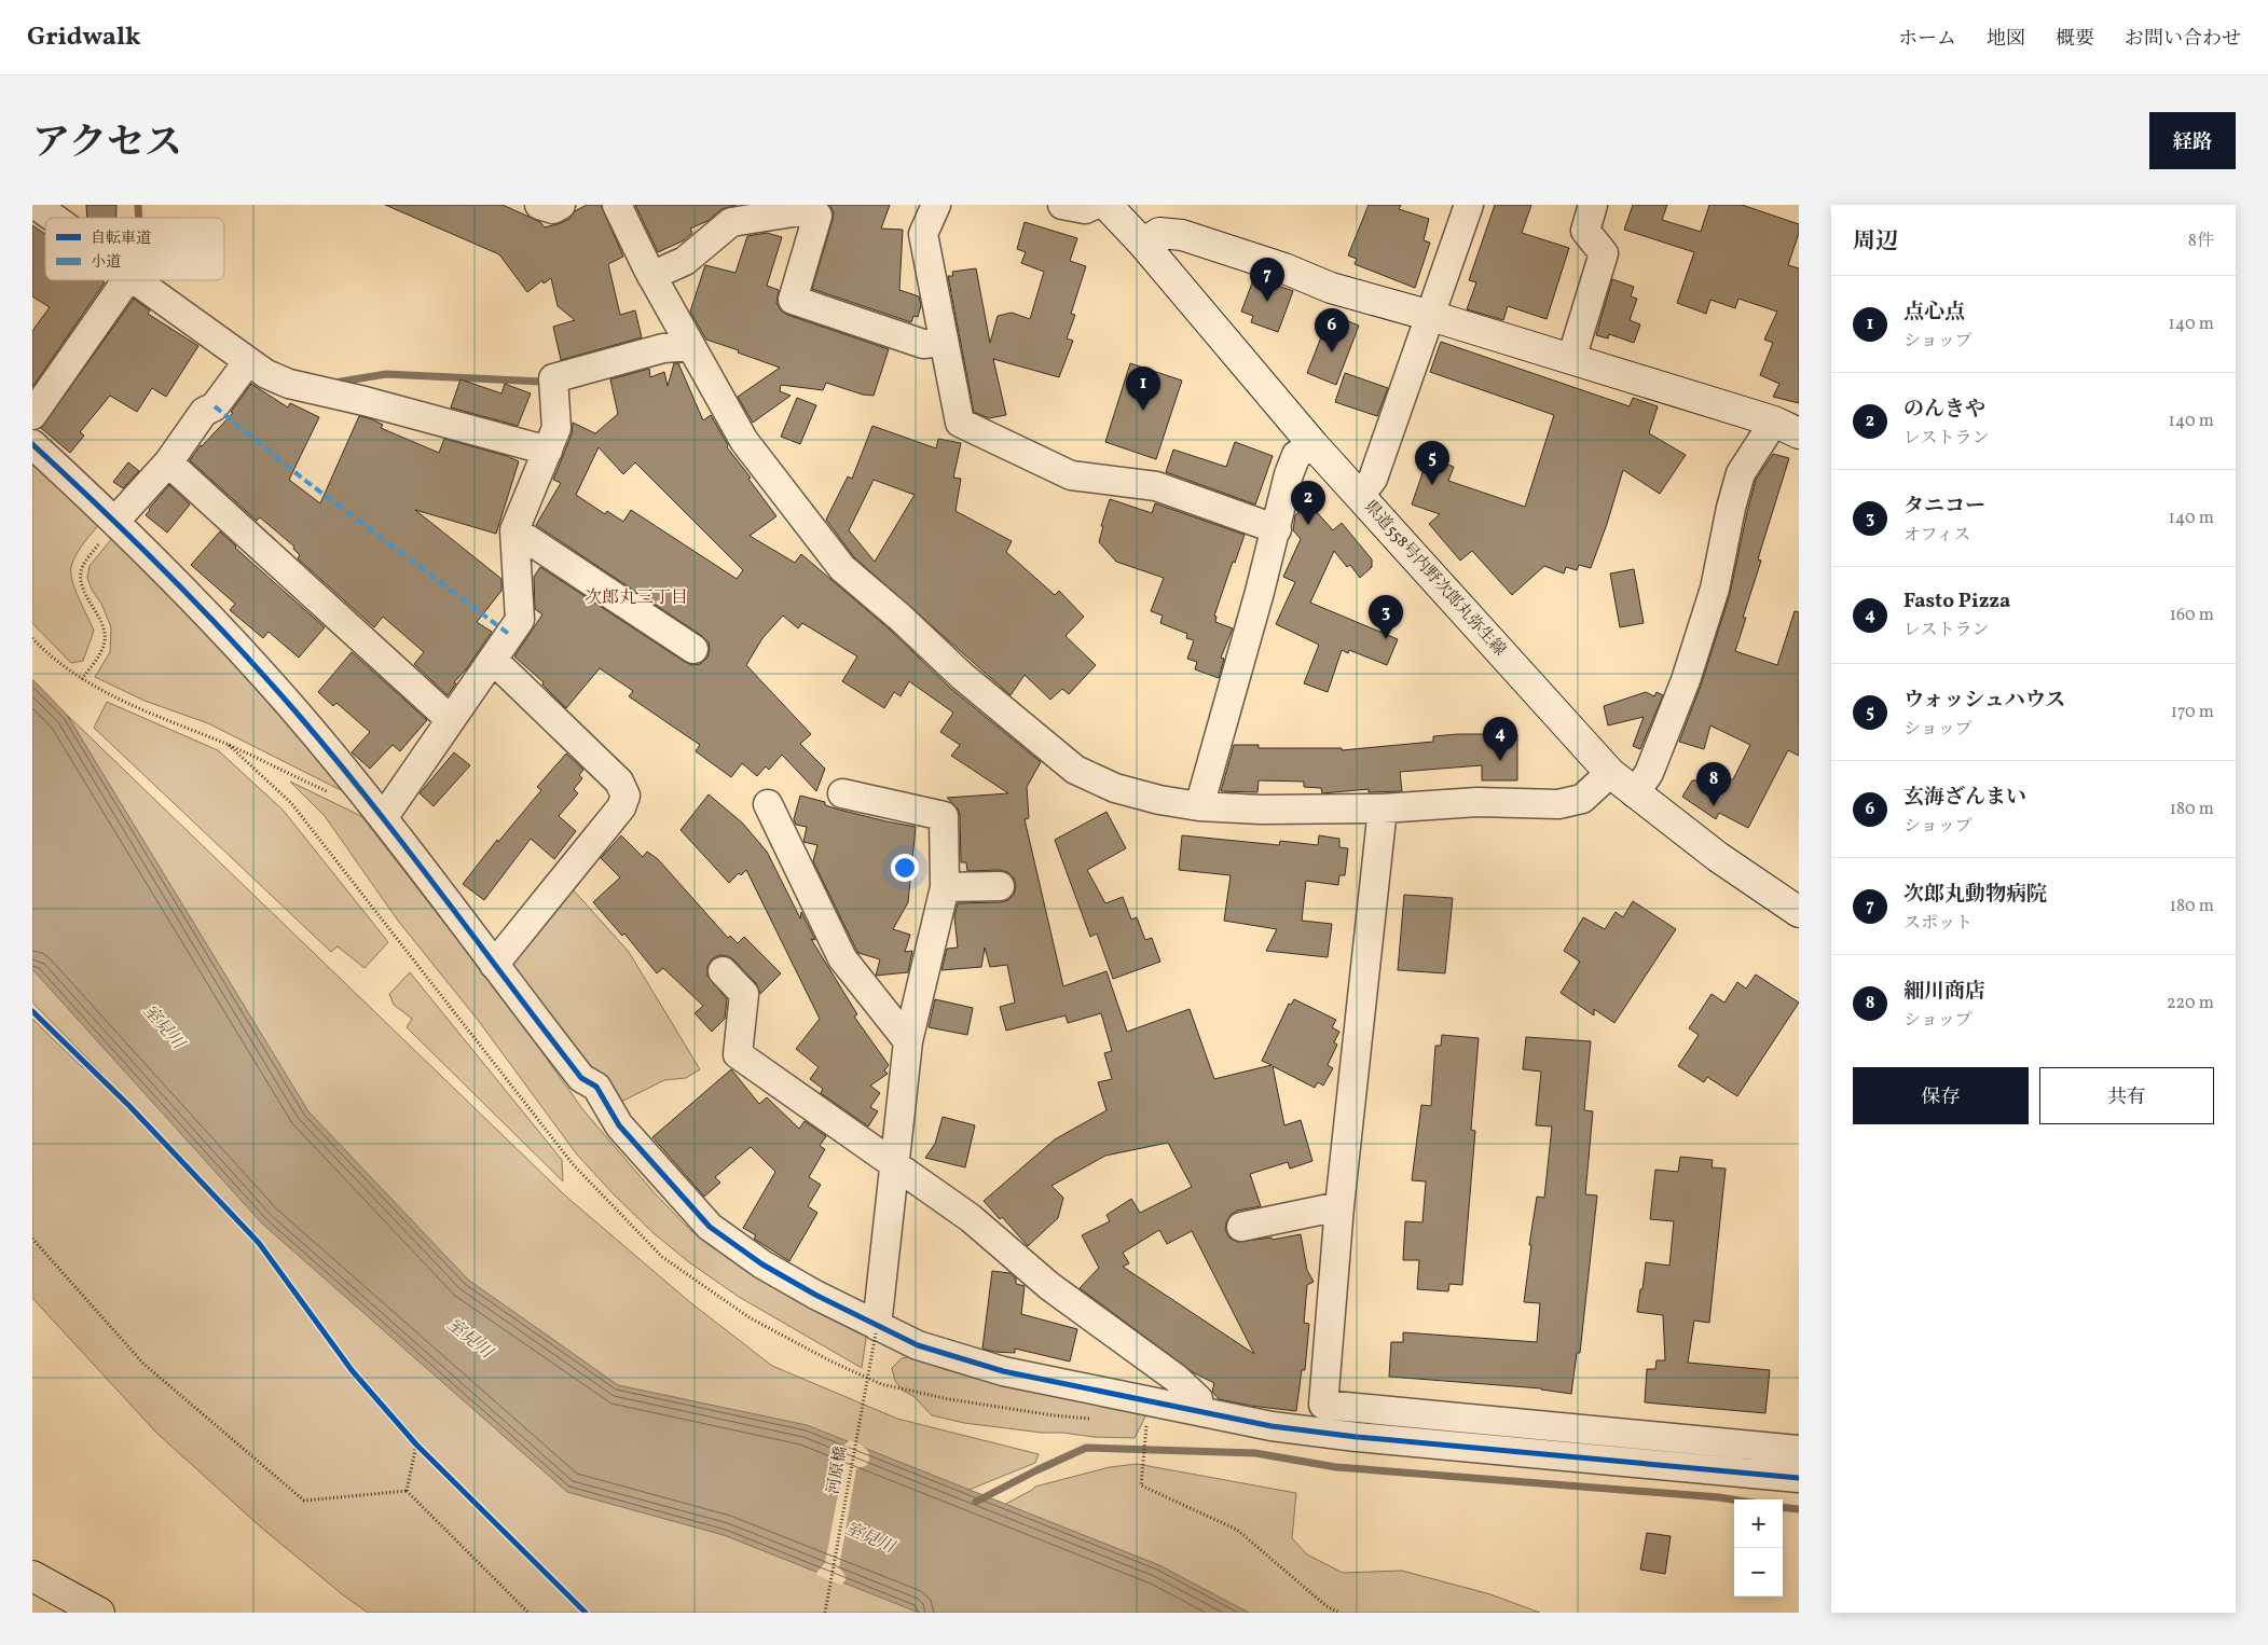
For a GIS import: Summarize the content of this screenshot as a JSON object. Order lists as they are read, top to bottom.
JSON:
{
  "streets": {
    "main road": ["県道558号内野次郎丸弥生線"],
    "path": ["河原橋"]
  },
  "districts": ["次郎丸三丁目"],
  "water": ["室見川"],
  "legend": ["自転車道", "小道"],
  "page": {
    "header": "Gridwalk",
    "nav": [
      "ホーム",
      "地図",
      "概要",
      "お問い合わせ"
    ],
    "title": "アクセス",
    "buttons": [
      "経路",
      ["保存", "共有"]
    ],
    "heading": ["周辺", "8件"],
    "pins": [
      "7",
      "6",
      "1",
      "5",
      "2",
      "3",
      "4",
      "8"
    ],
    "list": [
      {
        "mark": "1",
        "name": "点心点",
        "note": "ショップ",
        "value": "140 m"
      },
      {
        "mark": "2",
        "name": "のんきや",
        "note": "レストラン",
        "value": "140 m"
      },
      {
        "mark": "3",
        "name": "タニコー",
        "note": "オフィス",
        "value": "140 m"
      },
      {
        "mark": "4",
        "name": "Fasto Pizza",
        "note": "レストラン",
        "value": "160 m"
      },
      {
        "mark": "5",
        "name": "ウォッシュハウス",
        "note": "ショップ",
        "value": "170 m"
      },
      {
        "mark": "6",
        "name": "玄海ざんまい",
        "note": "ショップ",
        "value": "180 m"
      },
      {
        "mark": "7",
        "name": "次郎丸動物病院",
        "note": "スポット",
        "value": "180 m"
      },
      {
        "mark": "8",
        "name": "細川商店",
        "note": "ショップ",
        "value": "220 m"
      }
    ],
    "map_buttons": ["+", "−"]
  }
}
